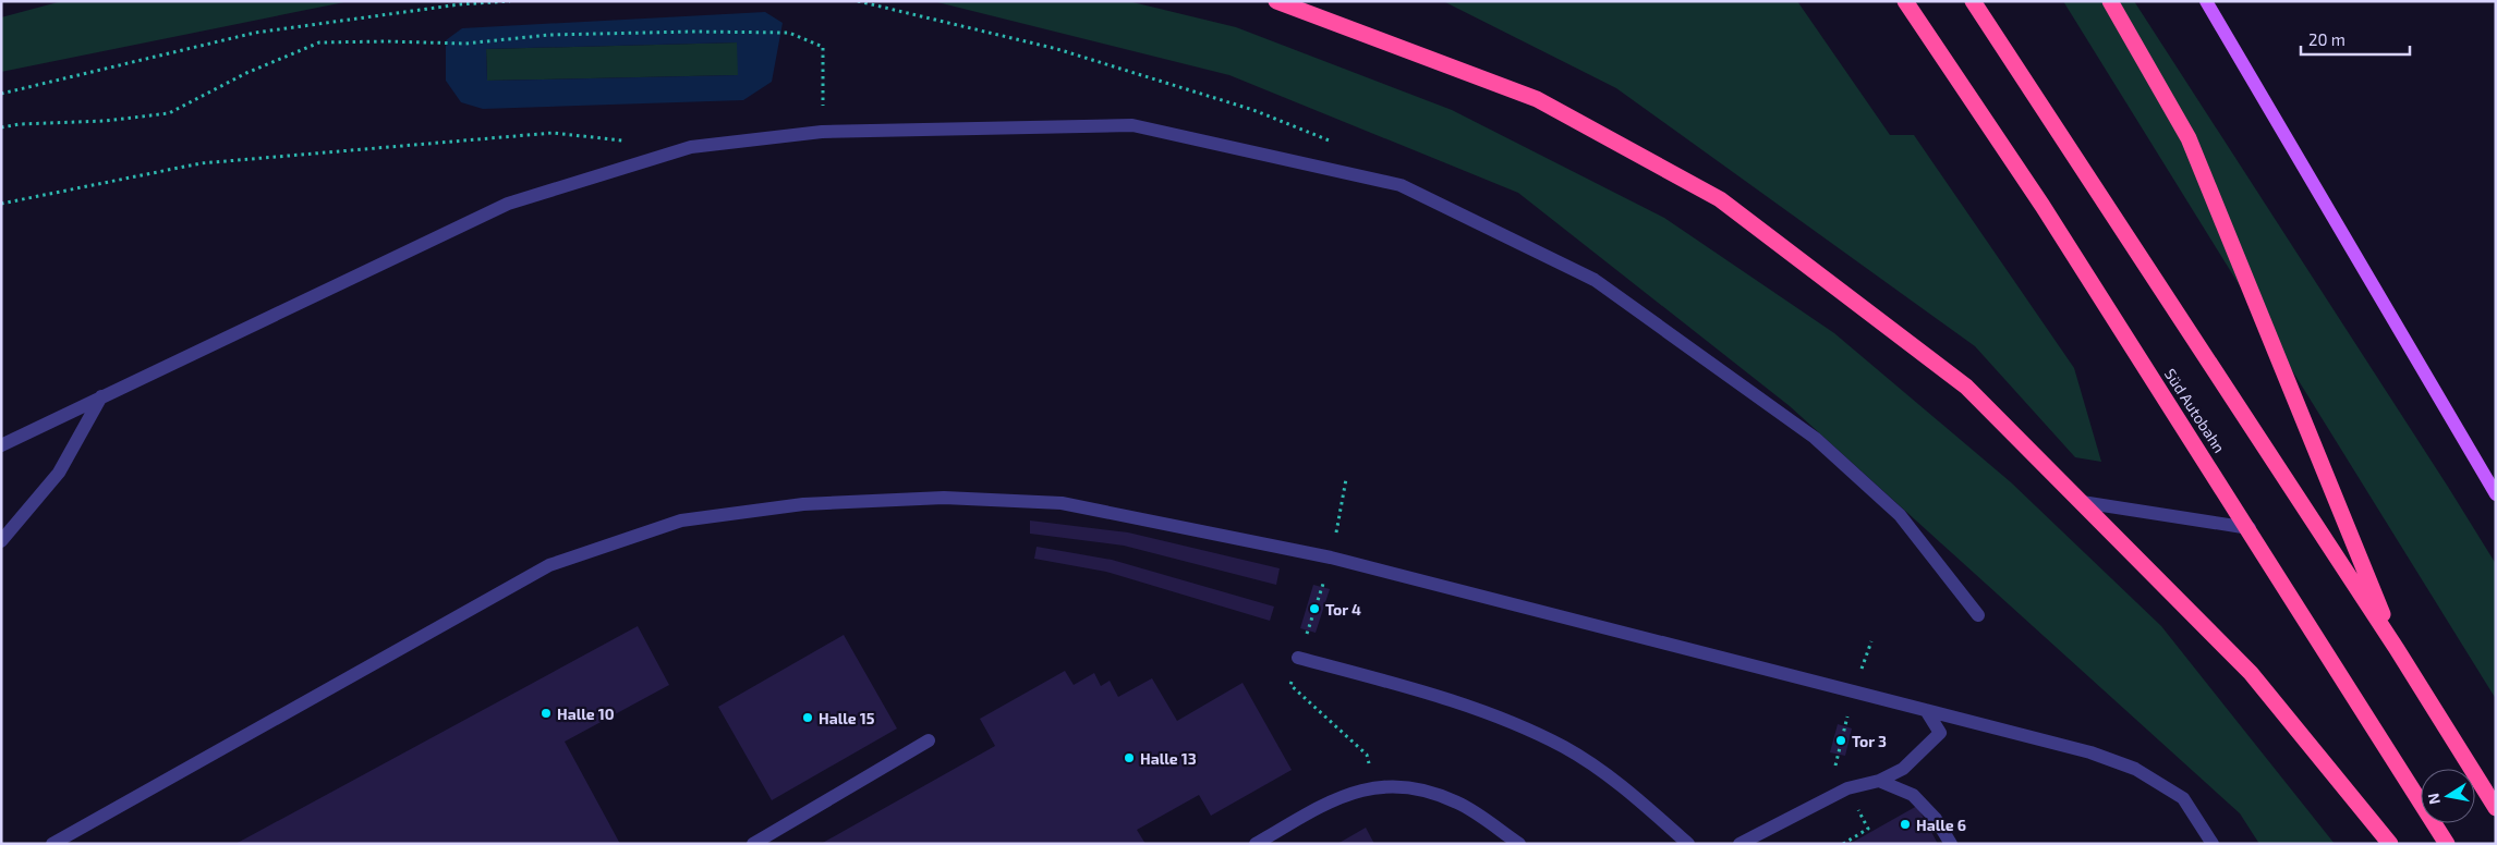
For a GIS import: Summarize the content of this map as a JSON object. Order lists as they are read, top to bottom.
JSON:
{
  "streets": {
    "highway": ["Süd Autobahn"]
  },
  "places": [
    "Tor 4",
    "Halle 10",
    "Halle 15",
    "Tor 3",
    "Halle 13",
    "Halle 6"
  ],
  "scale_bar": "20 m",
  "north": "left"
}
